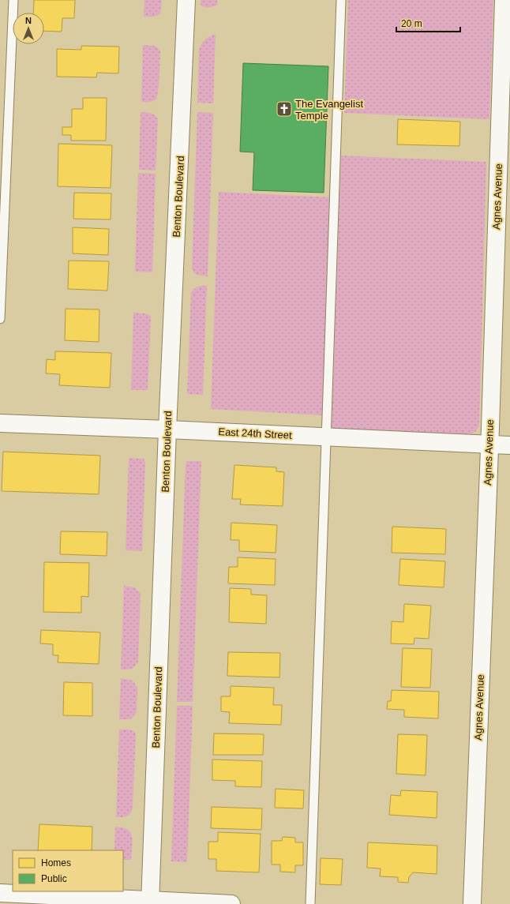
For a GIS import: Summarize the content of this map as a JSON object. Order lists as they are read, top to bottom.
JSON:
{
  "streets": {
    "street": ["Benton Boulevard", "Agnes Avenue", "East 24th Street"]
  },
  "crossings": [
    ["Benton Boulevard", "East 24th Street"],
    ["Agnes Avenue", "East 24th Street"]
  ],
  "places": {
    "church": ["The Evangelist Temple"]
  },
  "legend": ["Homes", "Public"],
  "scale_bar": "20 m",
  "north": "top"
}
